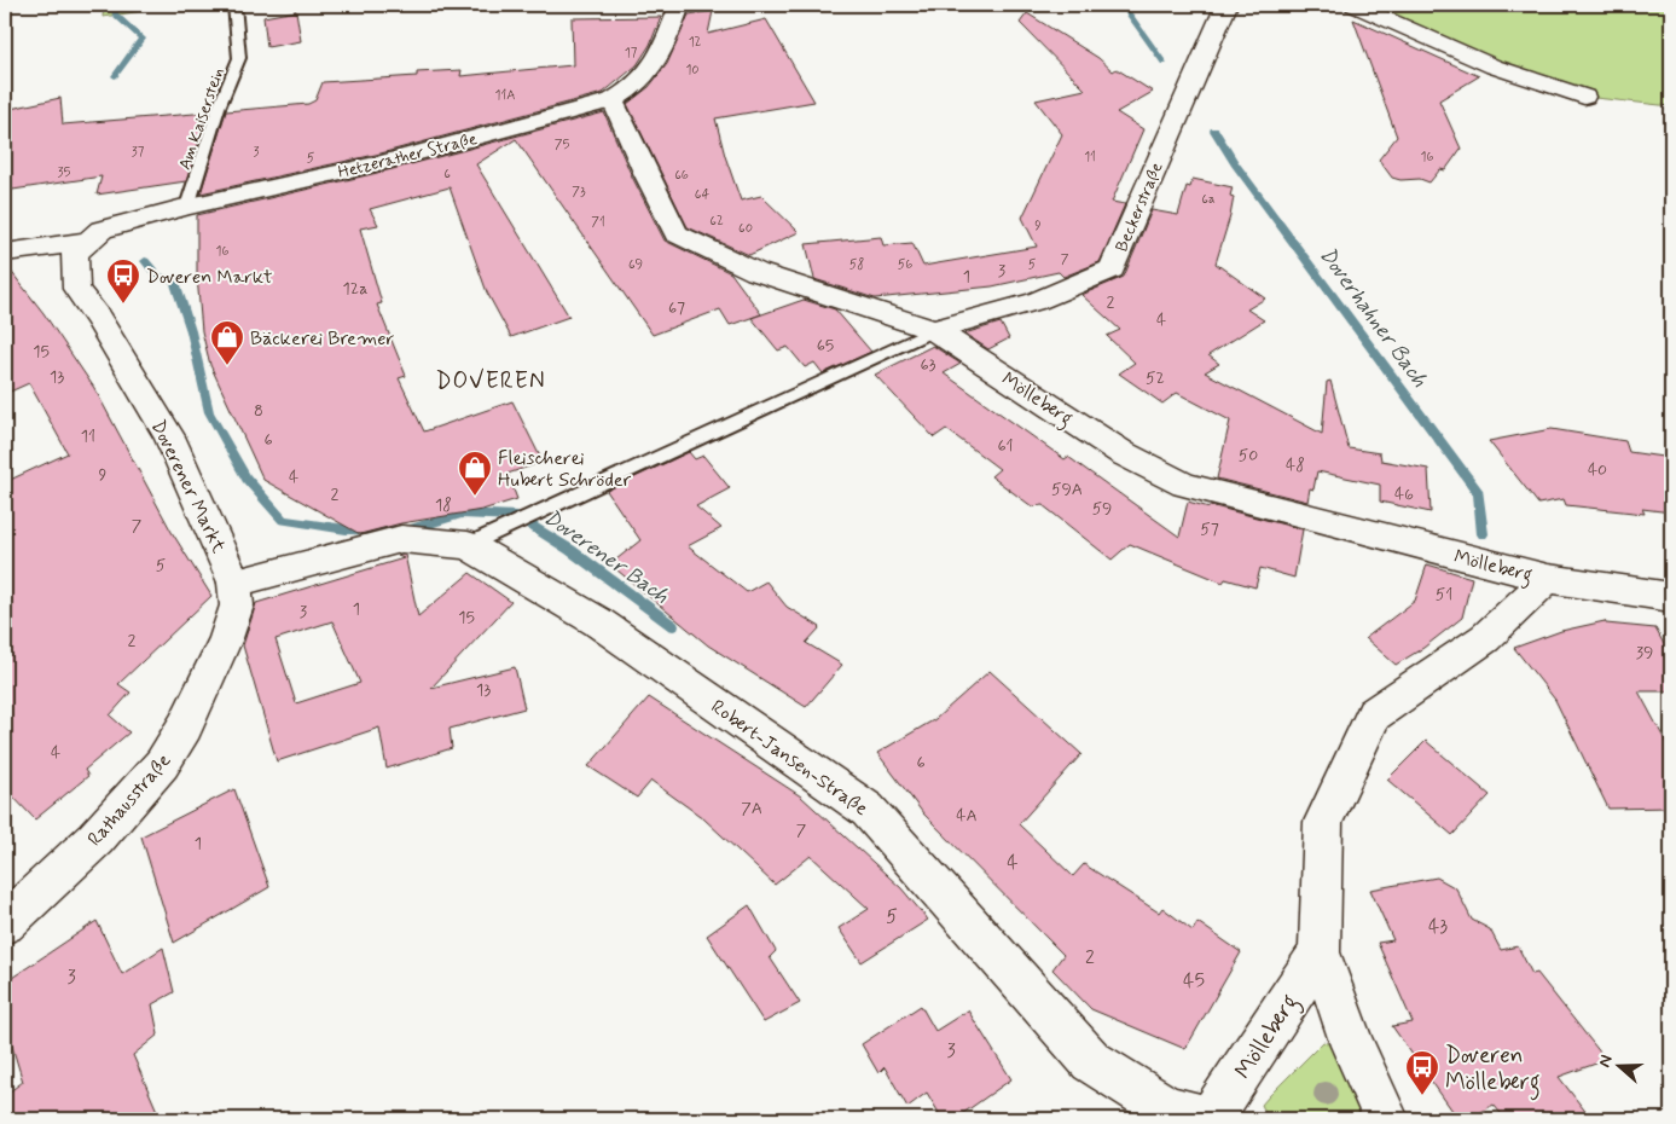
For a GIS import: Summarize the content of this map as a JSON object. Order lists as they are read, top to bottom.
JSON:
{
  "streets": {
    "street": [
      "Hetzerather Straße",
      "Beckerstraße",
      "Mölleberg",
      "Doverener Markt",
      "Robert-Jansen-Straße",
      "Rathausstraße"
    ],
    "lane": ["Am Kaiserstein"]
  },
  "crossings": [
    ["Am Kaiserstein", "Hetzerather Straße"],
    ["Hetzerather Straße", "Mölleberg"],
    ["Hetzerather Straße", "Doverener Markt"],
    ["Beckerstraße", "Mölleberg"],
    ["Mölleberg", "Robert-Jansen-Straße"],
    ["Doverener Markt", "Robert-Jansen-Straße"],
    ["Doverener Markt", "Rathausstraße"],
    ["Robert-Jansen-Straße", "Rathausstraße"]
  ],
  "districts": ["DOVEREN"],
  "water": ["Doverhahner Bach", "Doverener Bach"],
  "places": {
    "bus stop": ["Doveren Markt", "Doveren Mölleberg"],
    "shop": ["Bäckerei Bremer", "Fleischerei Hubert Schröder"]
  },
  "house_numbers": [
    "12",
    "17",
    "10",
    "11A",
    "75",
    "37",
    "3",
    "11",
    "16",
    "5",
    "35",
    "6",
    "66",
    "73",
    "64",
    "6a",
    "62",
    "71",
    "9",
    "60",
    "16",
    "7",
    "69",
    "58",
    "56",
    "5",
    "3",
    "1",
    "12a",
    "2",
    "67",
    "4",
    "65",
    "15",
    "63",
    "13",
    "52",
    "8",
    "11",
    "6",
    "61",
    "50",
    "48",
    "40",
    "9",
    "4",
    "59A",
    "2",
    "46",
    "18",
    "59",
    "7",
    "57",
    "5",
    "51",
    "1",
    "3",
    "15",
    "2",
    "39",
    "13",
    "4",
    "6",
    "7A",
    "4A",
    "7",
    "1",
    "4",
    "5",
    "43",
    "2",
    "3",
    "45",
    "3"
  ],
  "north": "left"
}
